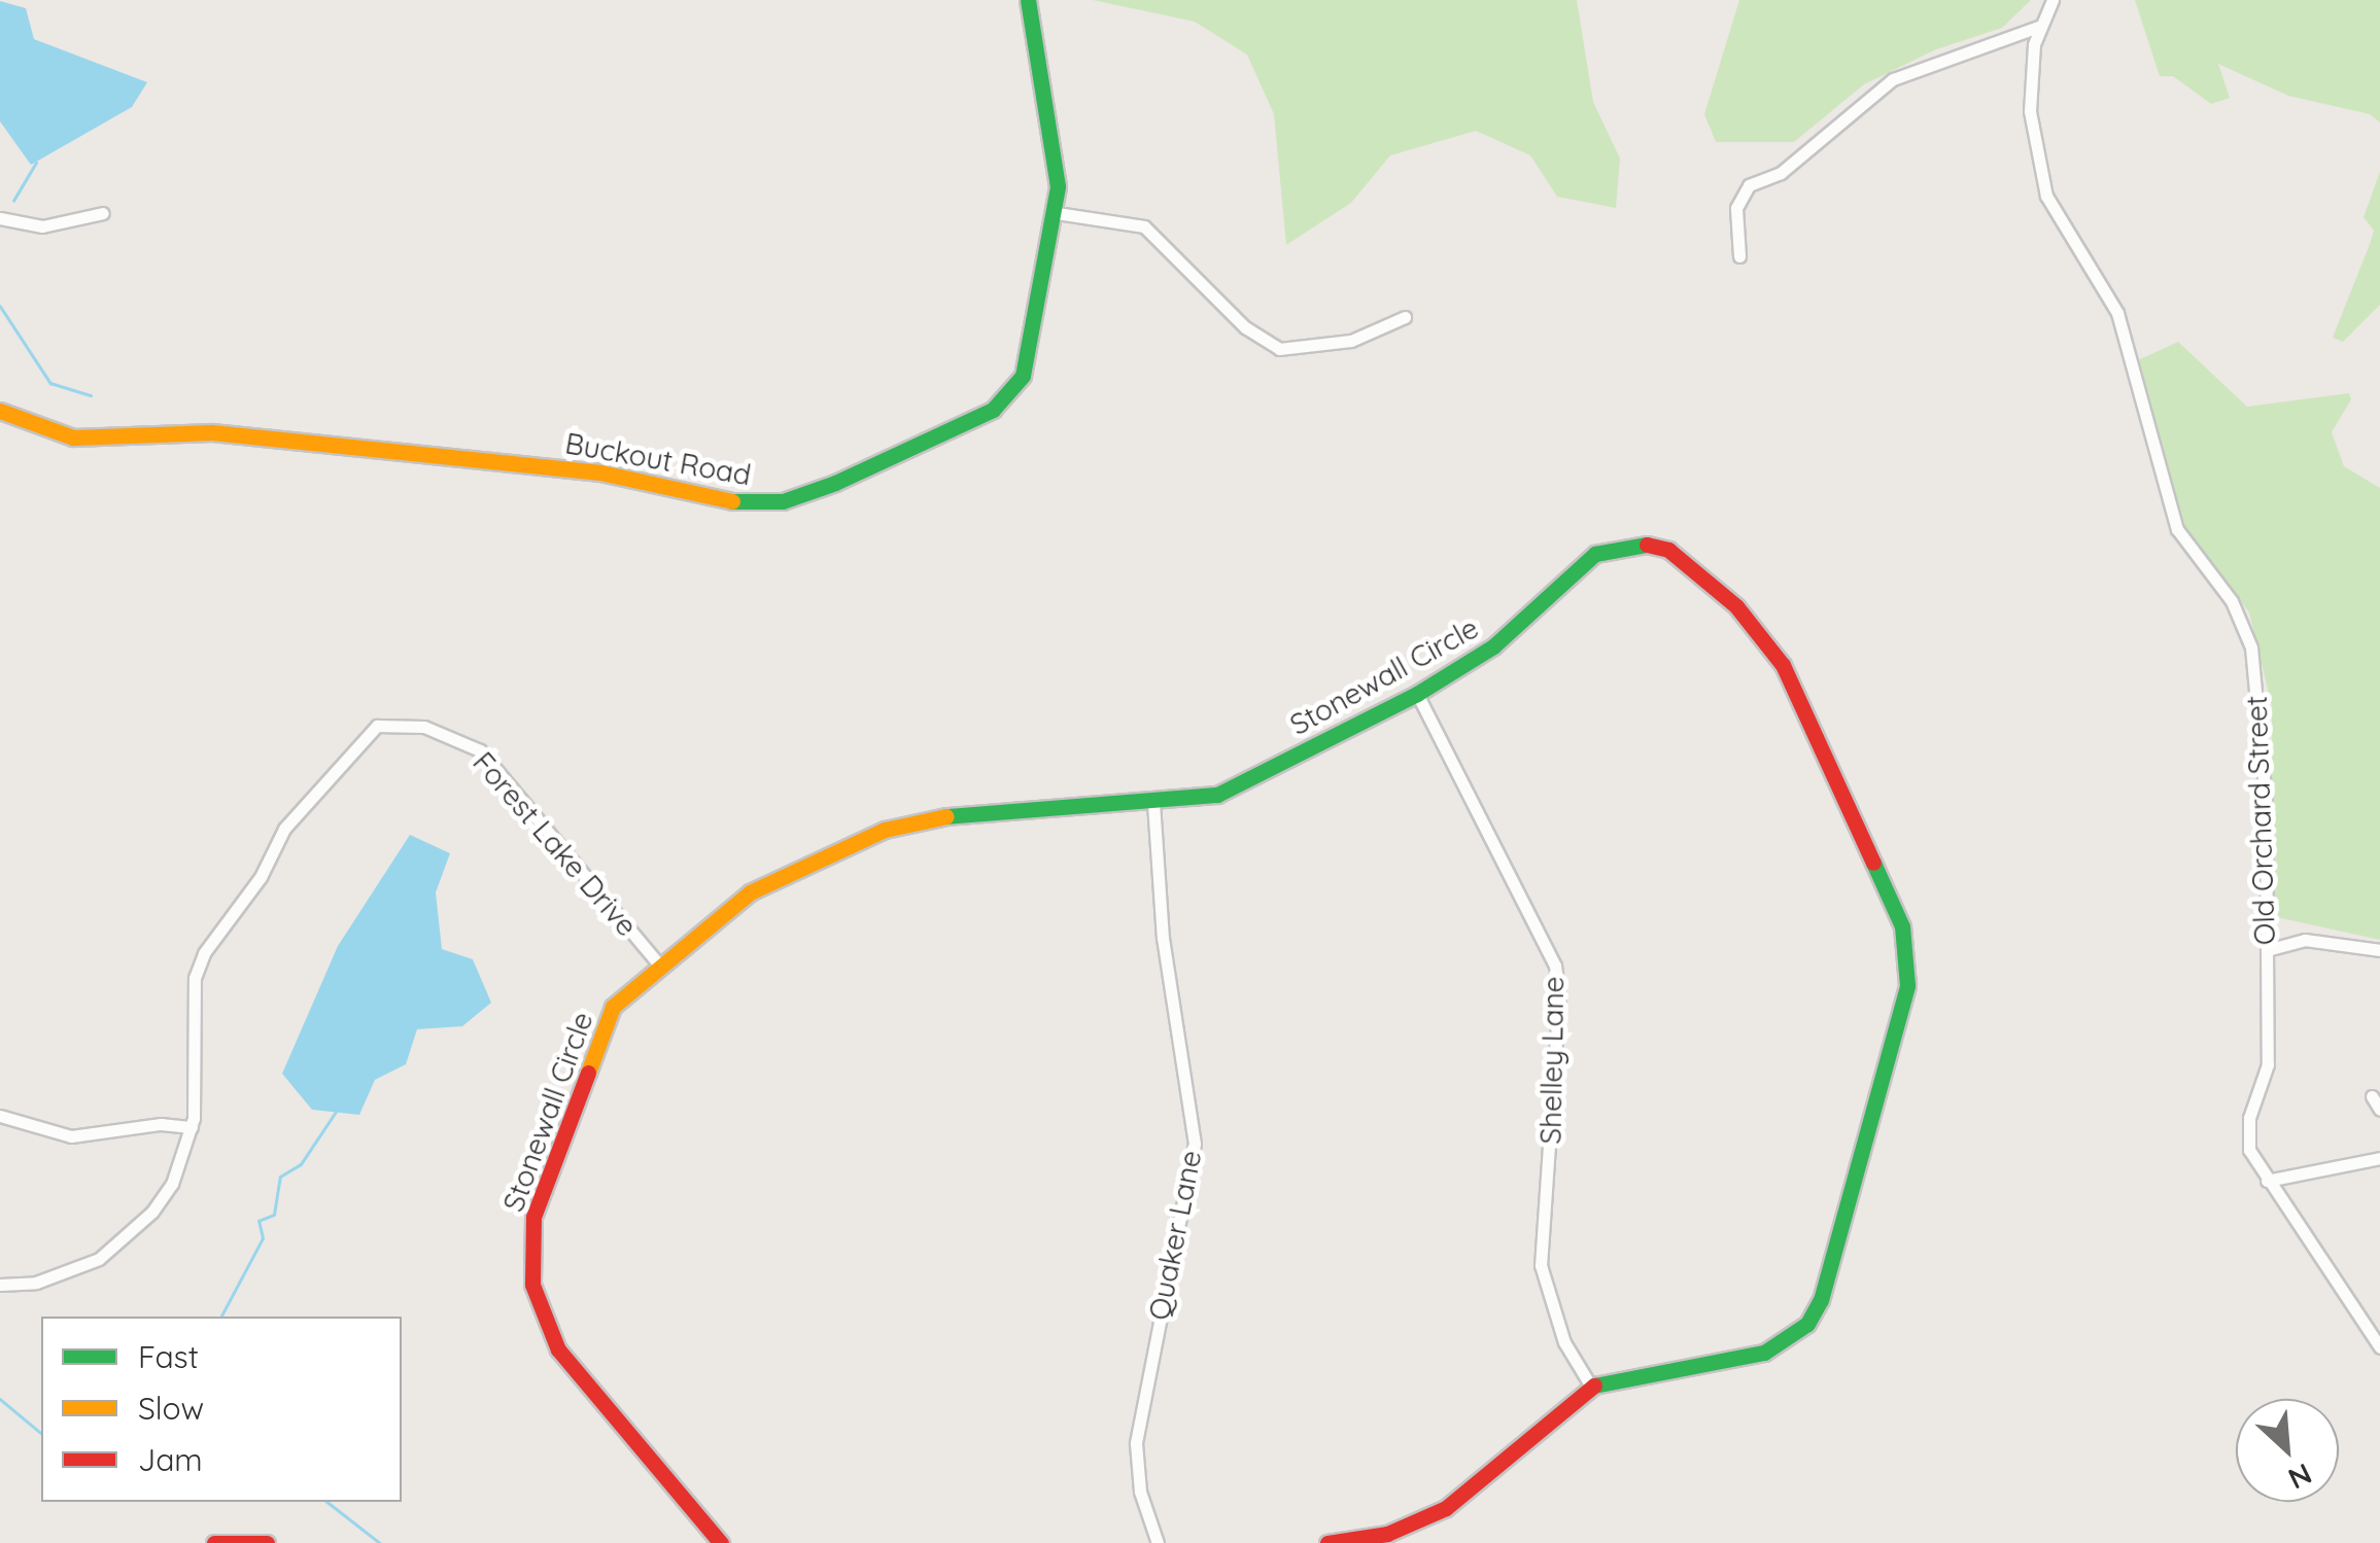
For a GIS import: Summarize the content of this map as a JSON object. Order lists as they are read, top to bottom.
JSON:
{
  "streets": {
    "street": [
      "Buckout Road",
      "Stonewall Circle",
      "Old Orchard Street",
      "Forest Lake Drive",
      "Shelley Lane",
      "Quaker Lane"
    ]
  },
  "crossings": [
    ["Stonewall Circle", "Forest Lake Drive"],
    ["Stonewall Circle", "Shelley Lane"],
    ["Stonewall Circle", "Quaker Lane"]
  ],
  "legend": ["Fast", "Slow", "Jam"],
  "north": "bottom right"
}
